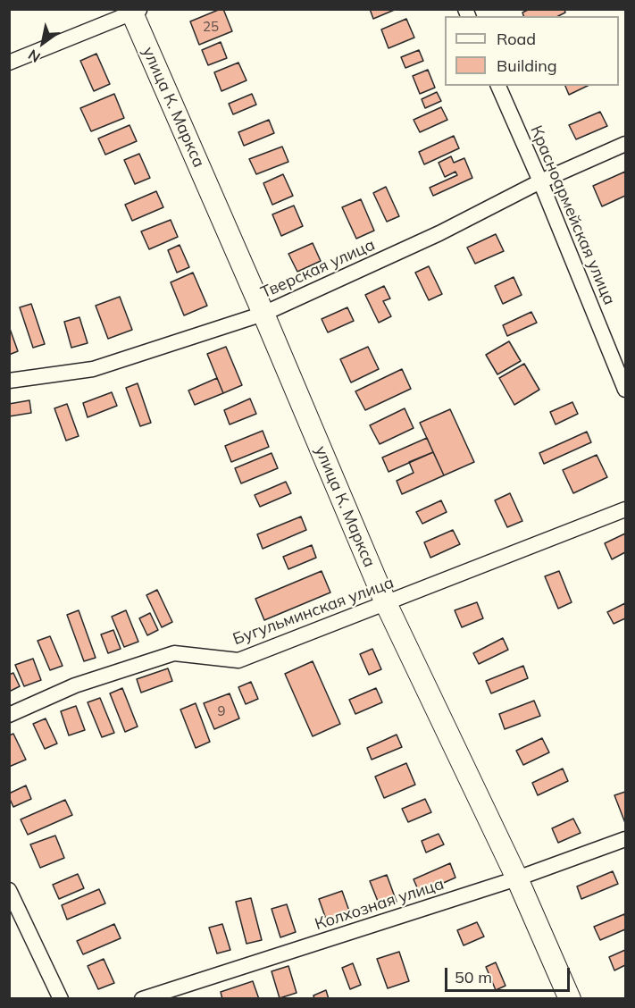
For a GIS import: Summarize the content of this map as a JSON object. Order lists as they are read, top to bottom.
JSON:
{
  "streets": {
    "main road": ["улица К. Маркса"],
    "street": [
      "Красноармейская улица",
      "Тверская улица",
      "Бугульминская улица",
      "Колхозная улица"
    ]
  },
  "crossings": [
    ["улица К. Маркса", "Тверская улица"],
    ["улица К. Маркса", "Бугульминская улица"],
    ["улица К. Маркса", "Колхозная улица"],
    ["Красноармейская улица", "Тверская улица"]
  ],
  "house_numbers": ["25", "9"],
  "legend": ["Road", "Building"],
  "scale_bar": "50 m",
  "north": "bottom left"
}
